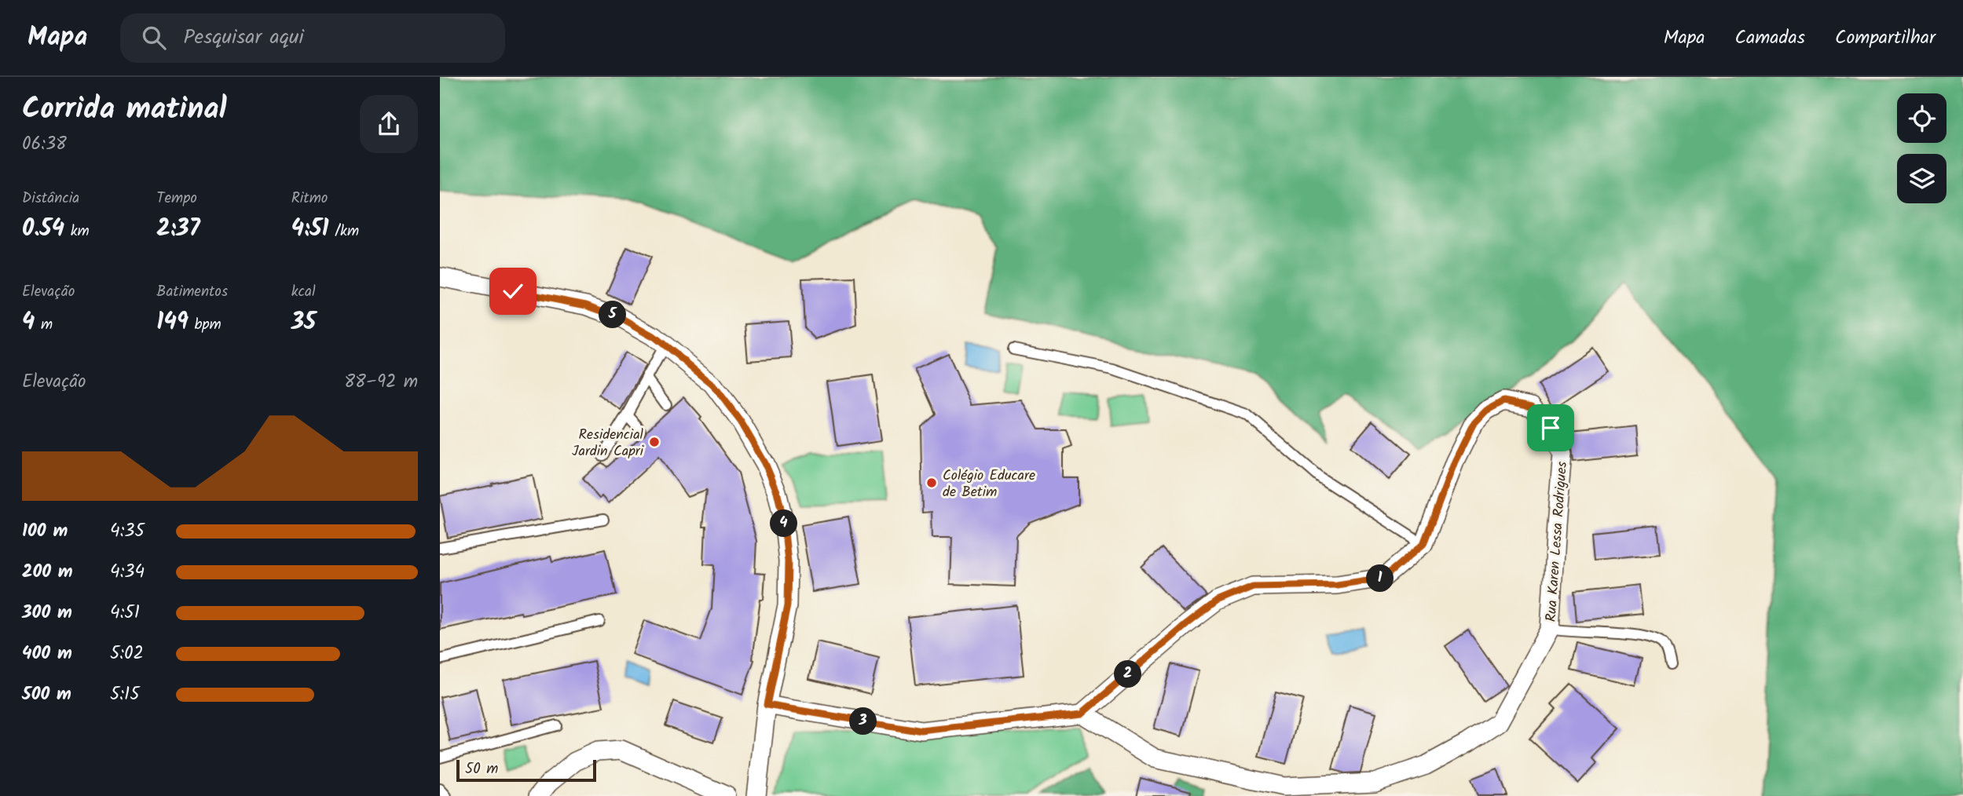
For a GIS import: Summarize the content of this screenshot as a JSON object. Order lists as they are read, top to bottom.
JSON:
{
  "streets": {
    "street": ["Rua Karen Lessa Rodrigues"]
  },
  "places": ["Residencial Jardin Capri", "Colégio Educare de Betim"],
  "scale_bar": "50 m",
  "page": {
    "header": "Mapa",
    "search": "Pesquisar aqui",
    "nav": ["Mapa", "Camadas", "Compartilhar"],
    "heading": ["Corrida matinal", "06:38"],
    "stats": [
      ["Distância", "0.54 km"],
      ["Tempo", "2:37"],
      ["Ritmo", "4:51 /km"],
      ["Elevação", "4 m"],
      ["Batimentos", "149 bpm"],
      ["kcal", "35"]
    ],
    "pins": [
      "5",
      "4",
      "1",
      "2",
      "3"
    ],
    "chart": ["Elevação", "88–92 m"],
    "list": [
      {
        "name": "100 m",
        "note": "4:35"
      },
      {
        "name": "200 m",
        "note": "4:34"
      },
      {
        "name": "300 m",
        "note": "4:51"
      },
      {
        "name": "400 m",
        "note": "5:02"
      },
      {
        "name": "500 m",
        "note": "5:15"
      }
    ],
    "scale": "50 m"
  }
}
